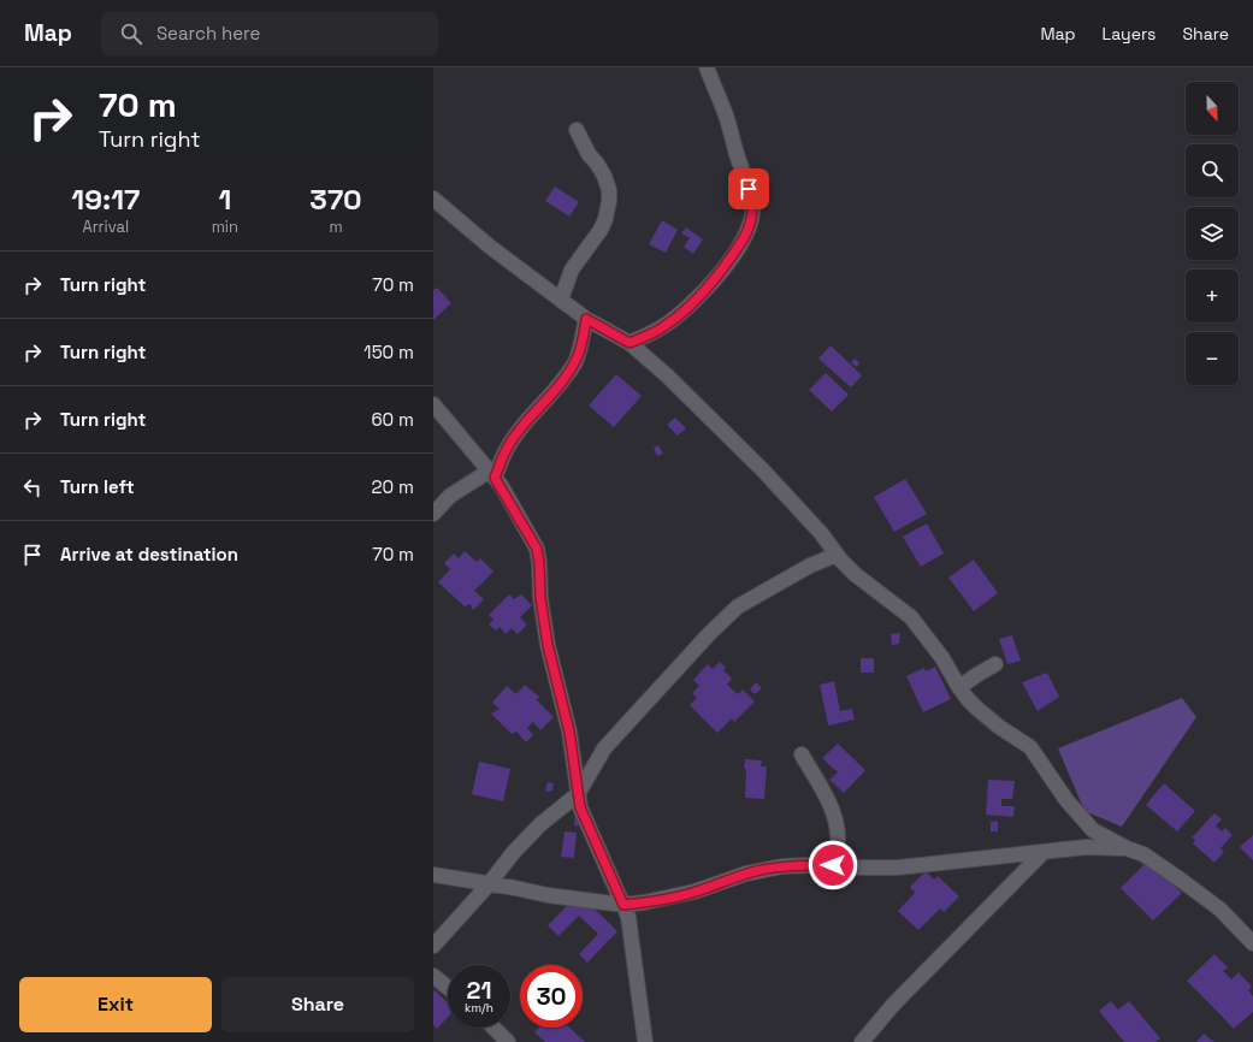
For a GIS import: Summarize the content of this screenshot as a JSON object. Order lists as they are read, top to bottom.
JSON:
{
  "north": "bottom",
  "page": {
    "header": "Map",
    "search": "Search here",
    "nav": ["Map", "Layers", "Share"],
    "turn": ["70 m", "Turn right"],
    "map_buttons": ["+", "−"],
    "eta": [
      "19:17",
      "Arrival",
      "1",
      "min",
      "370",
      "m"
    ],
    "list": [
      {
        "name": "Turn right",
        "value": "70 m"
      },
      {
        "name": "Turn right",
        "value": "150 m"
      },
      {
        "name": "Turn right",
        "value": "60 m"
      },
      {
        "name": "Turn left",
        "value": "20 m"
      },
      {
        "name": "Arrive at destination",
        "value": "70 m"
      }
    ],
    "speed": "21 km/h",
    "limit": "30",
    "buttons": ["Exit", "Share"]
  }
}
